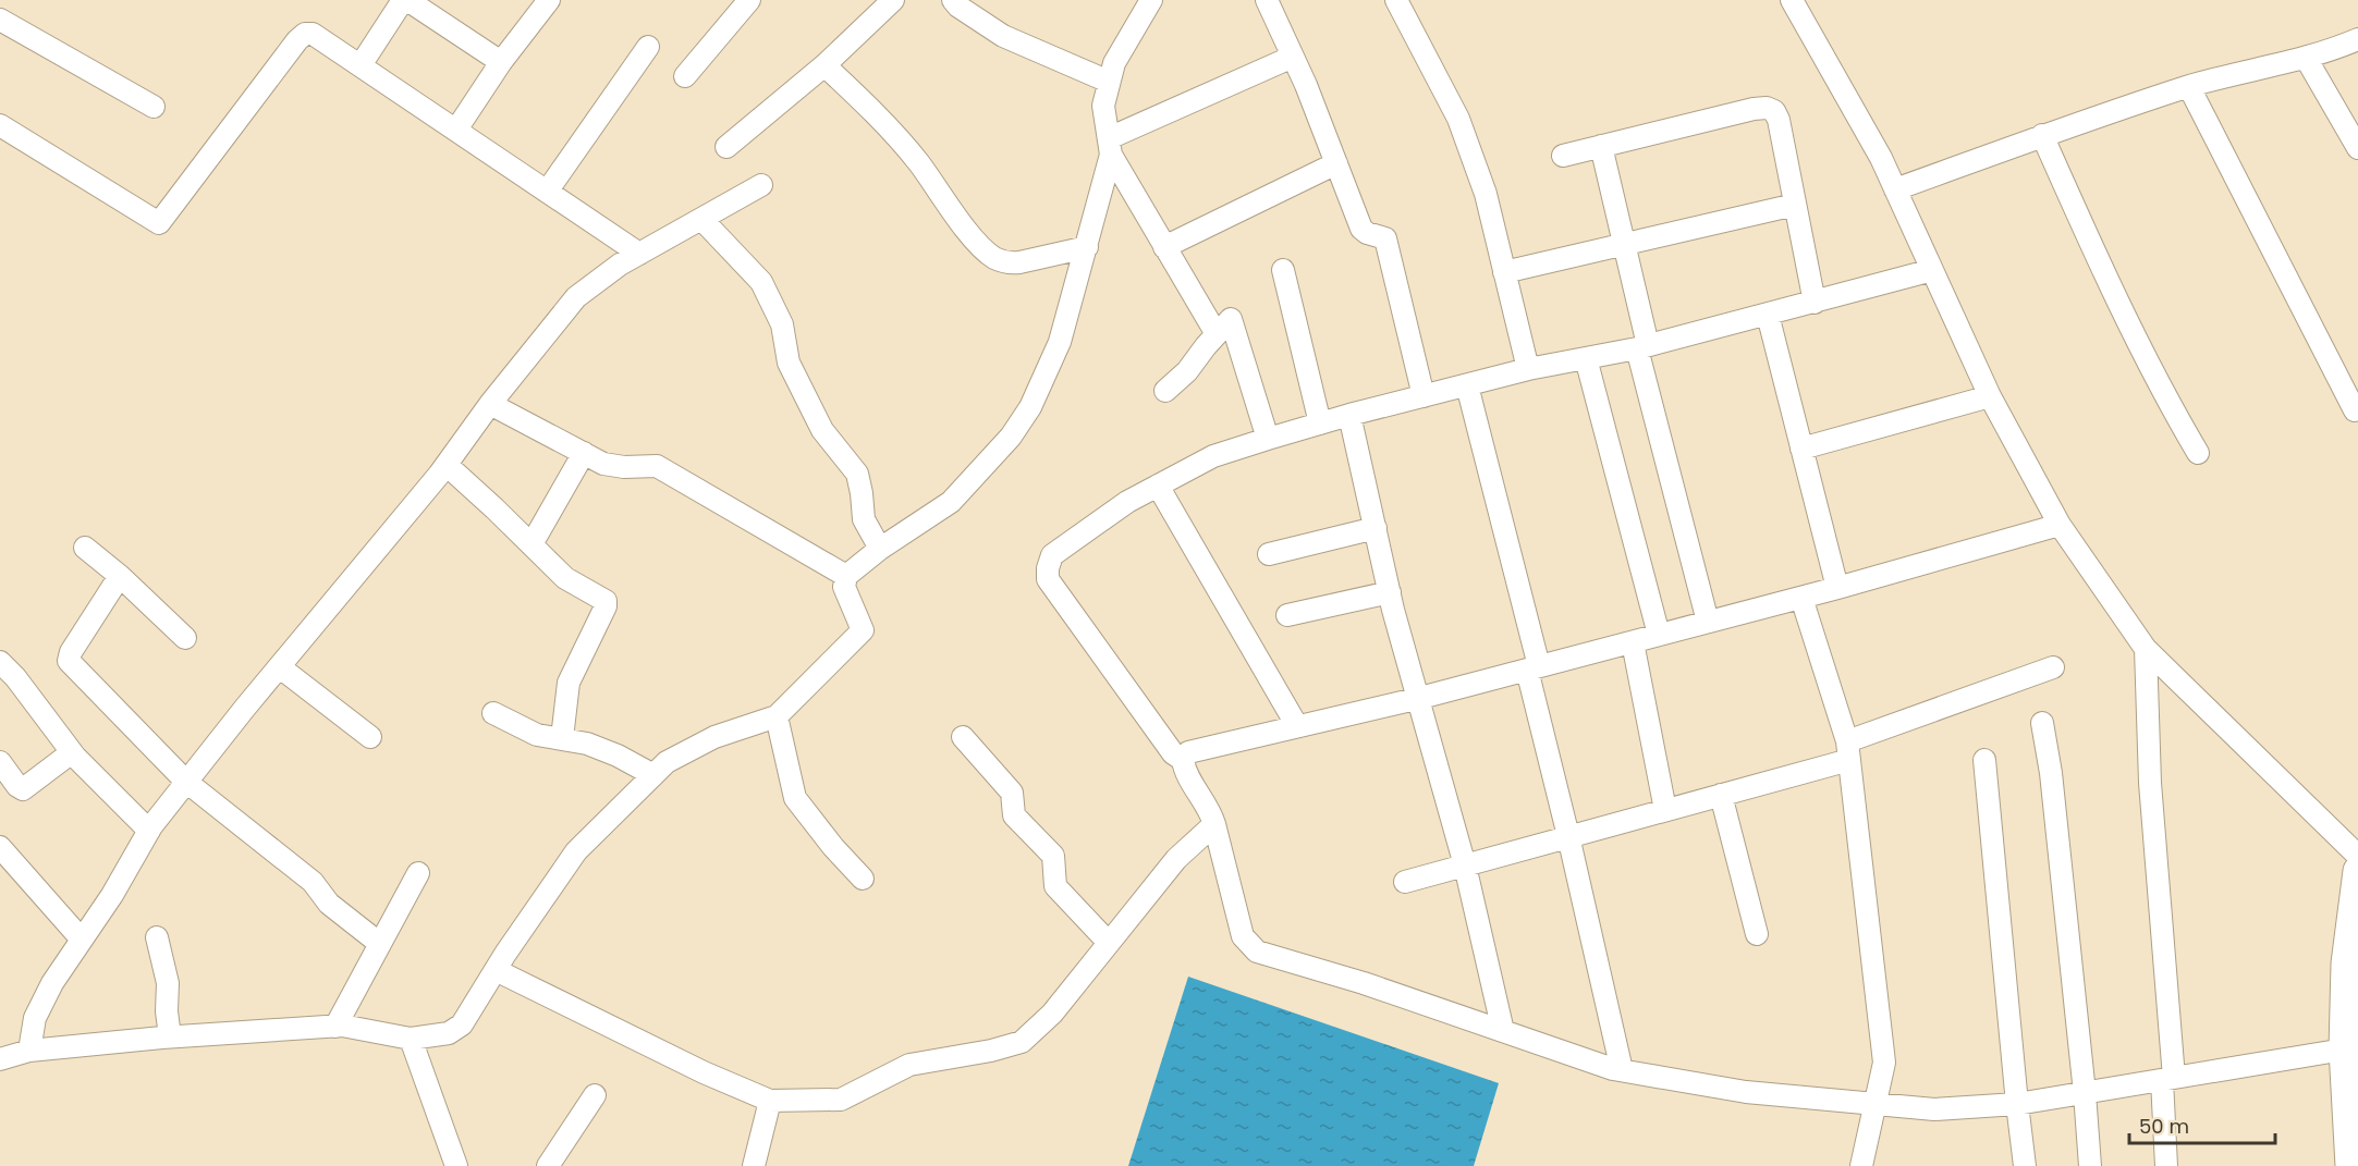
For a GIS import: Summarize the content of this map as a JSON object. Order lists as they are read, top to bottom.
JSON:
{
  "scale_bar": "50 m"
}
